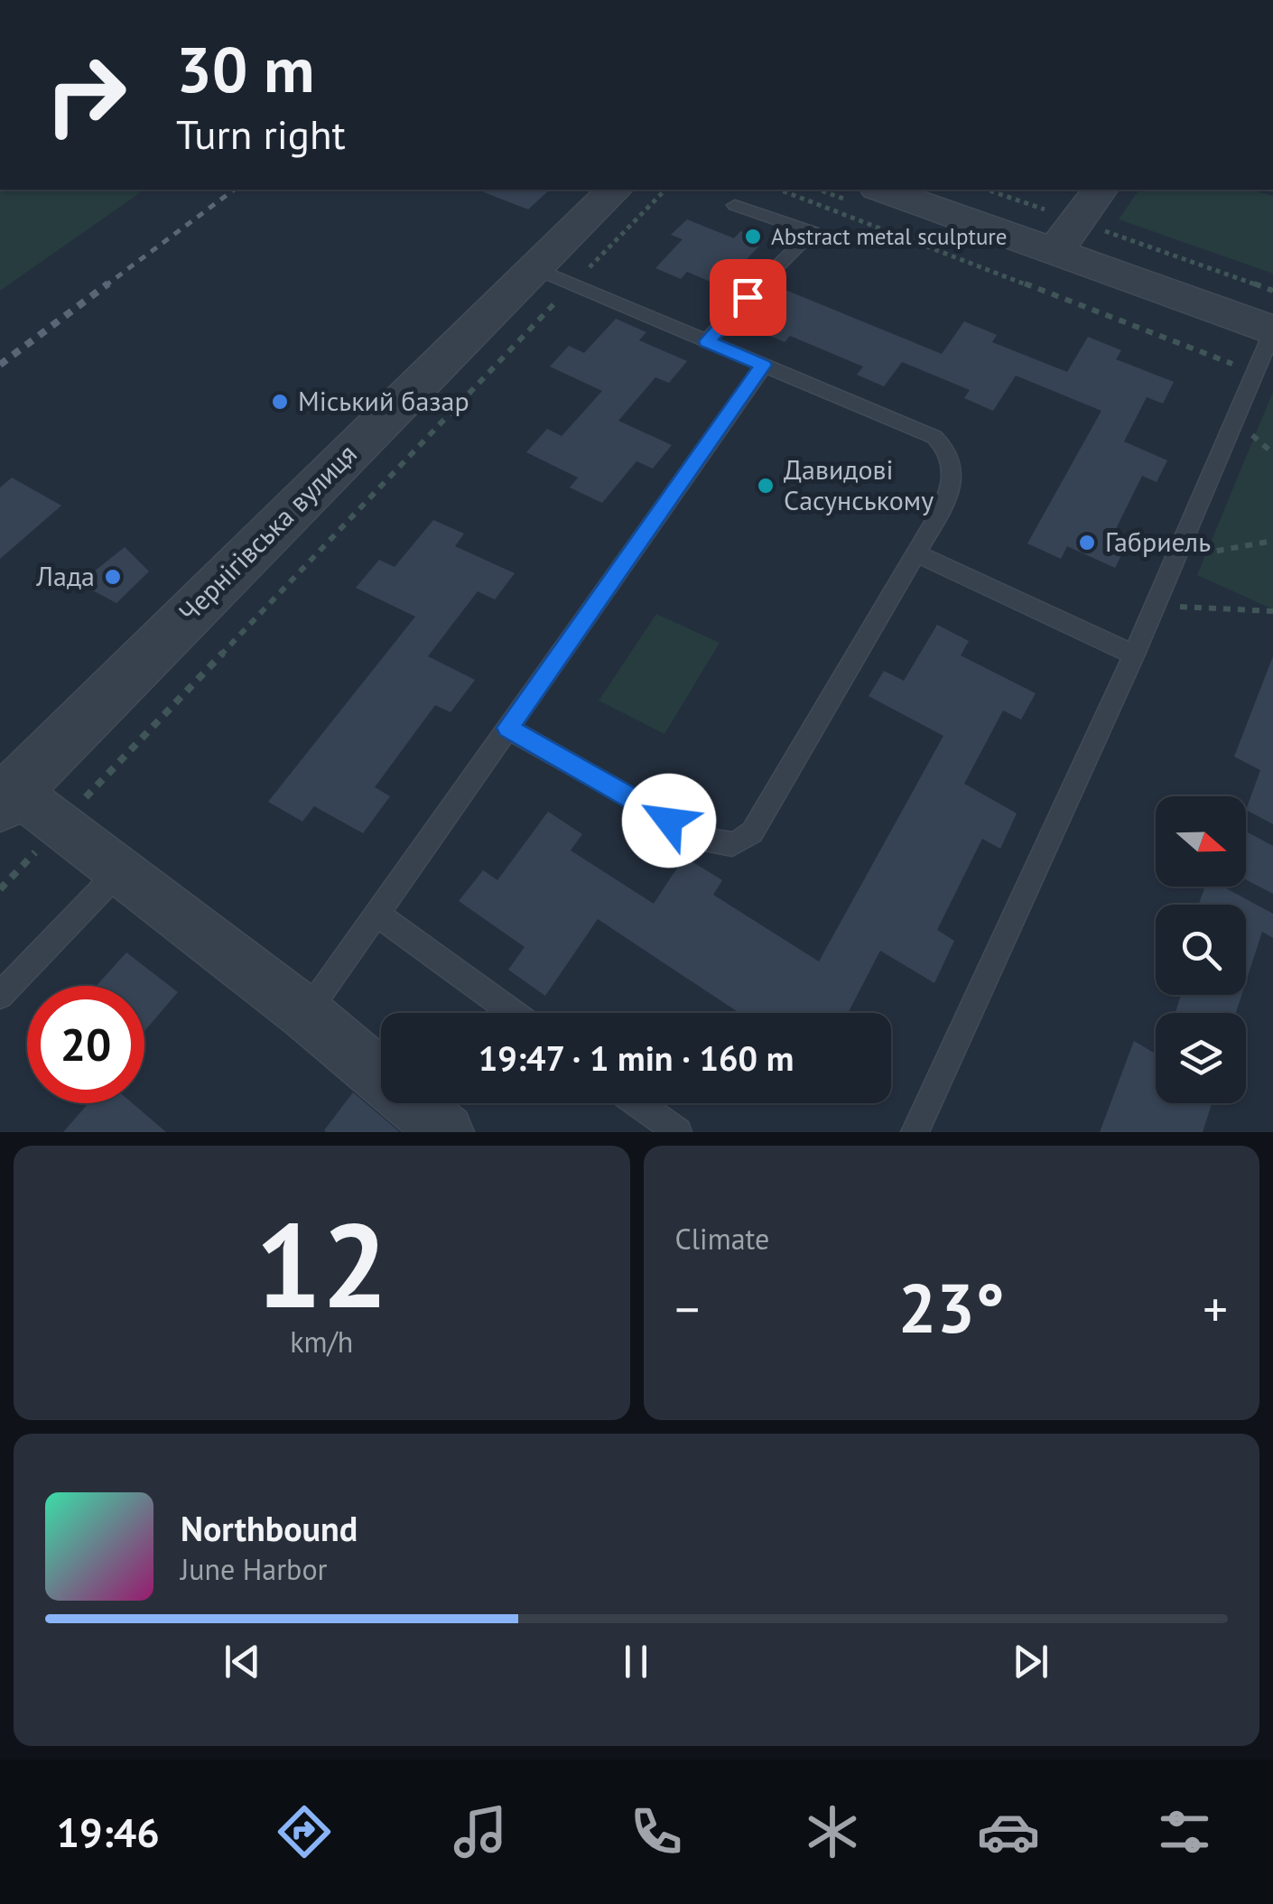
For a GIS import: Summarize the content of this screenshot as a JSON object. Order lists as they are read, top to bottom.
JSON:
{
  "streets": {
    "street": ["Чернігівська вулиця"]
  },
  "places": [
    "Abstract metal sculpture",
    "Міський базар",
    "Давидові Сасунському",
    "Габриель",
    "Лада"
  ],
  "north": "right",
  "page": {
    "turn": ["30 m", "Turn right"],
    "limit": "20",
    "trip": "19:47 · 1 min · 160 m",
    "tile": [
      ["12", "km/h"],
      "Climate"
    ],
    "heat": ["−", "23°", "+"],
    "song": ["Northbound", "June Harbor"],
    "tabs": "19:46"
  }
}
